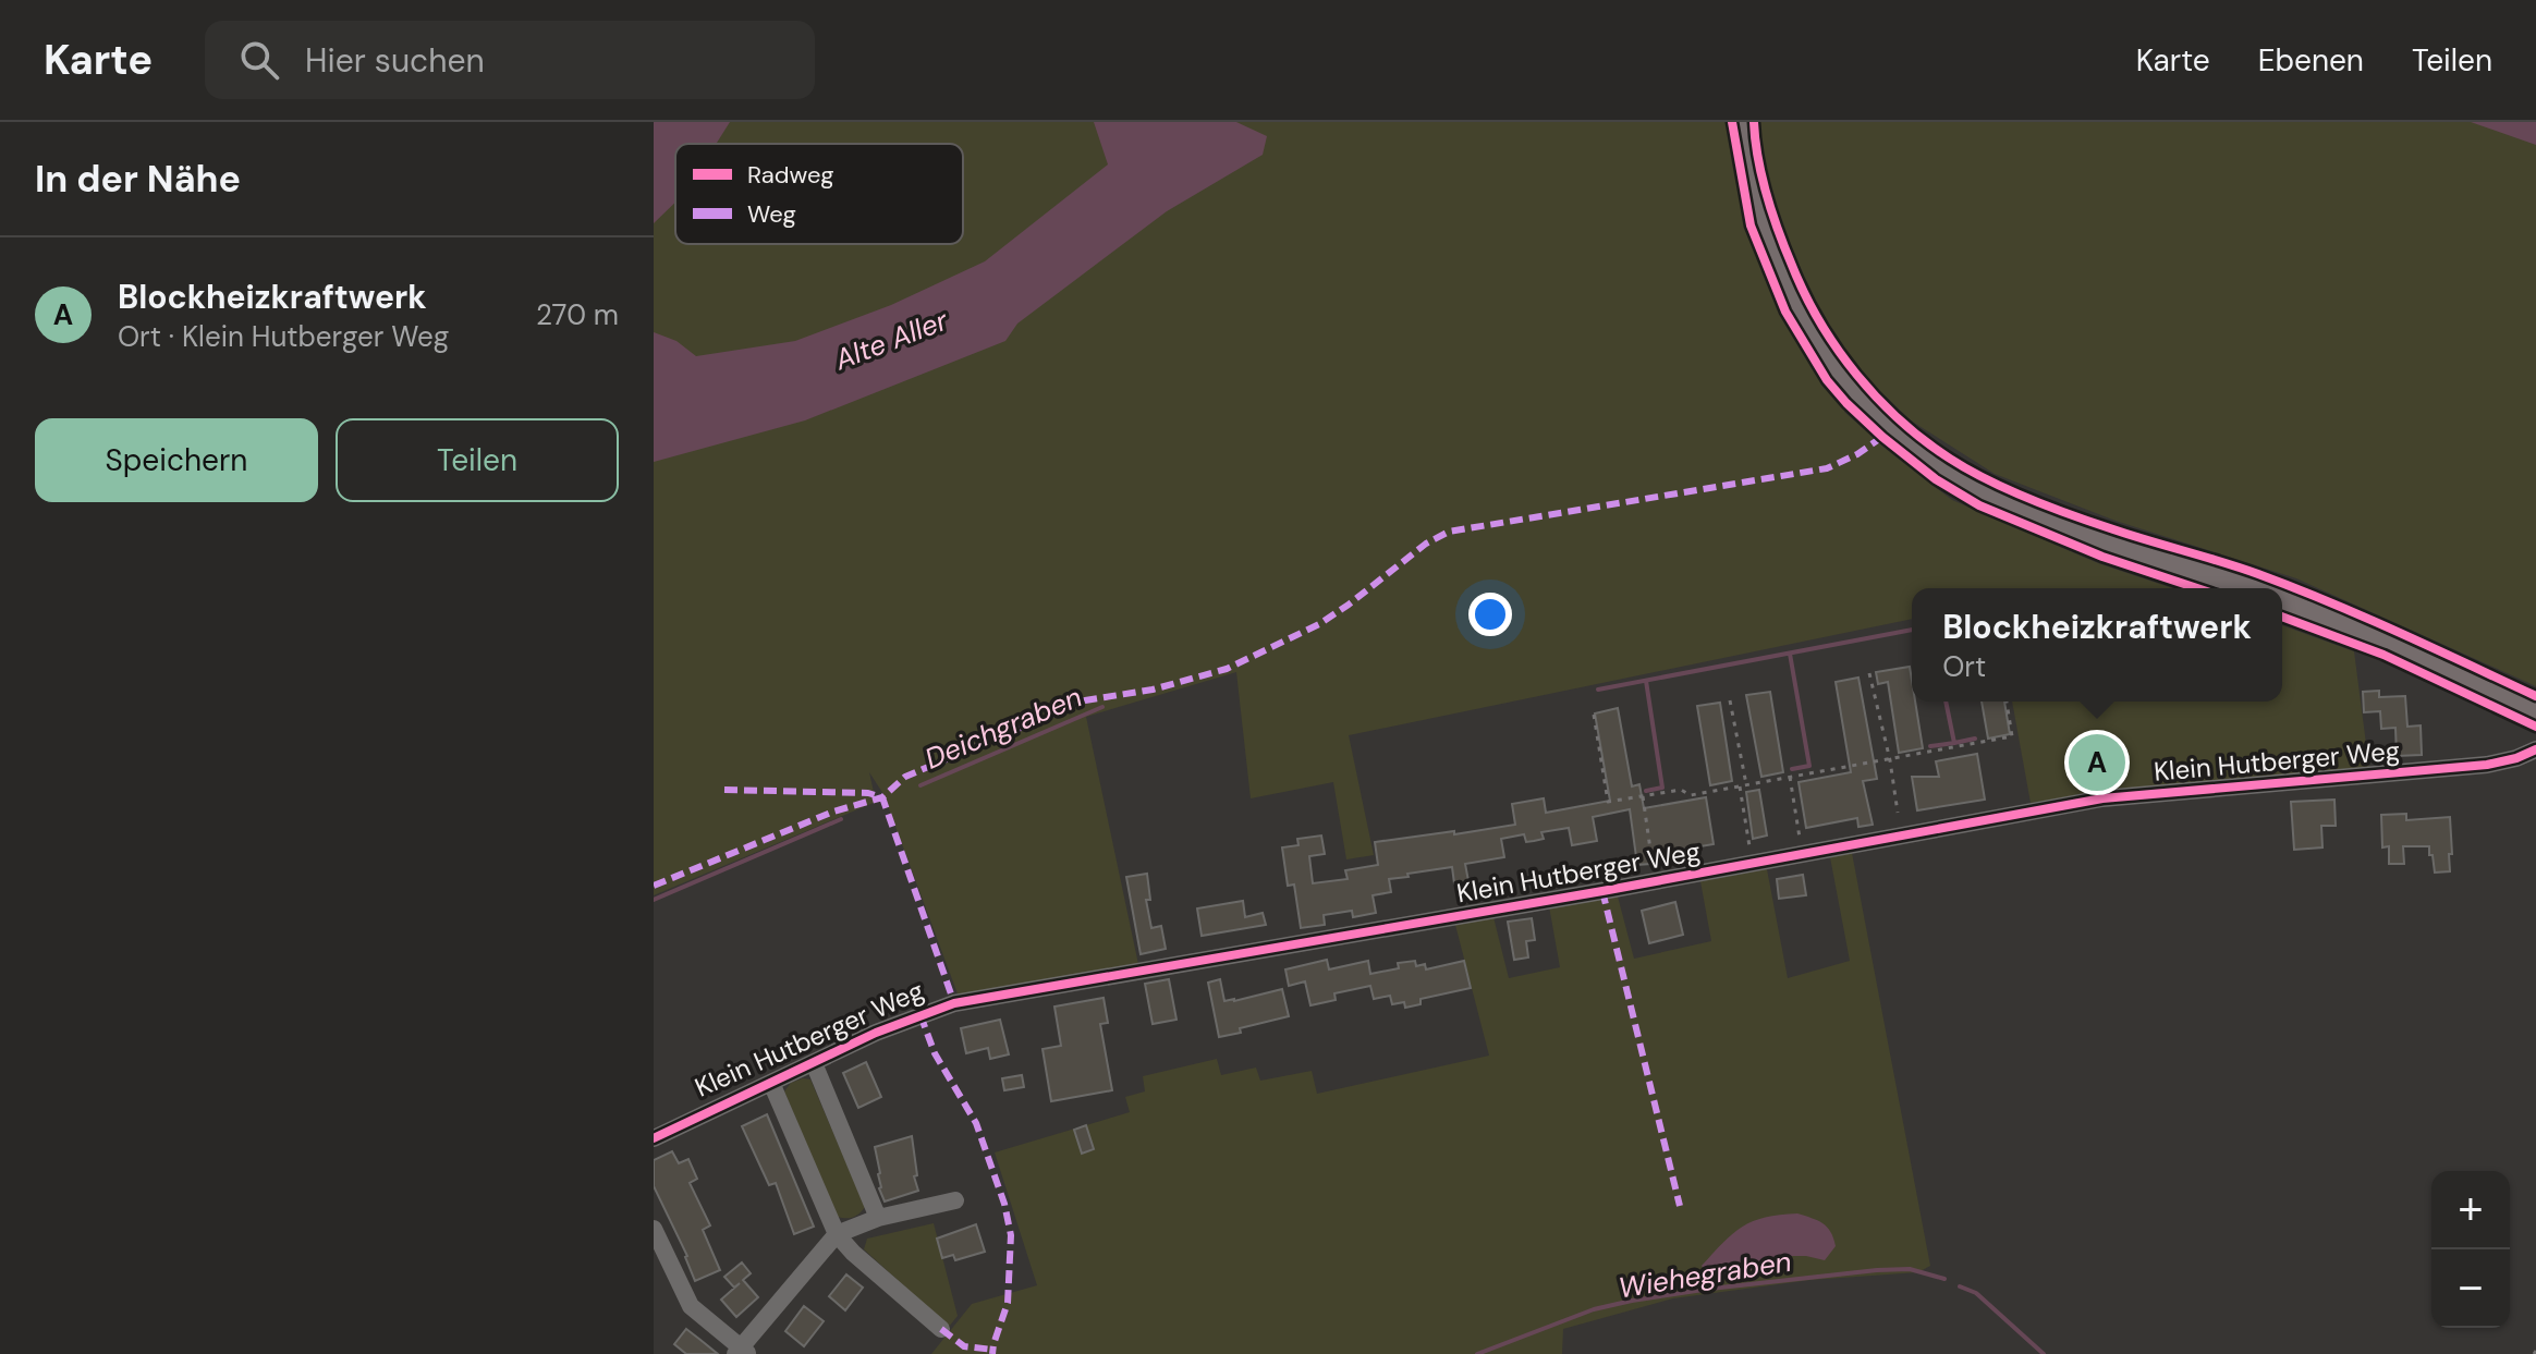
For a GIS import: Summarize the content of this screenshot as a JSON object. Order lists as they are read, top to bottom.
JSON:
{
  "streets": {
    "street": ["Klein Hutberger Weg"]
  },
  "water": ["Alte Aller", "Deichgraben", "Wiehegraben"],
  "legend": ["Radweg", "Weg"],
  "page": {
    "header": "Karte",
    "search": "Hier suchen",
    "nav": ["Karte", "Ebenen", "Teilen"],
    "heading": "In der Nähe",
    "list": [
      {
        "mark": "A",
        "name": "Blockheizkraftwerk",
        "note": "Ort · Klein Hutberger Weg",
        "value": "270 m"
      }
    ],
    "buttons": ["Speichern", "Teilen"],
    "popup": ["Blockheizkraftwerk", "Ort"],
    "pins": "A",
    "map_buttons": ["+", "−"]
  }
}
